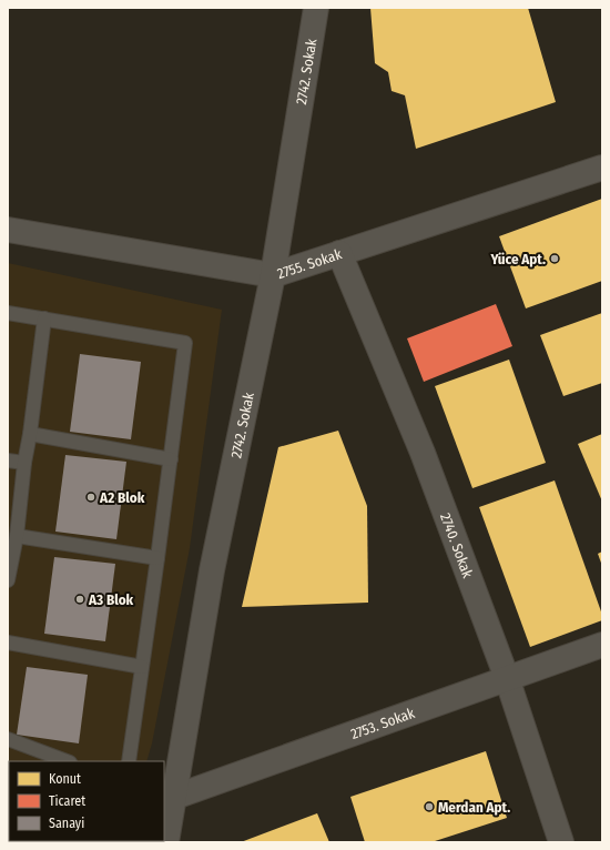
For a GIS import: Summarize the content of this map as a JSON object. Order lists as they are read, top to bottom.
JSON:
{
  "streets": {
    "street": [
      "2742. Sokak",
      "2755. Sokak",
      "2740. Sokak",
      "2753. Sokak"
    ]
  },
  "crossings": [
    ["2742. Sokak", "2755. Sokak"],
    ["2742. Sokak", "2753. Sokak"],
    ["2755. Sokak", "2740. Sokak"],
    ["2740. Sokak", "2753. Sokak"]
  ],
  "places": [
    "Yüce Apt.",
    "A2 Blok",
    "A3 Blok",
    "Merdan Apt."
  ],
  "legend": ["Konut", "Ticaret", "Sanayi"]
}
